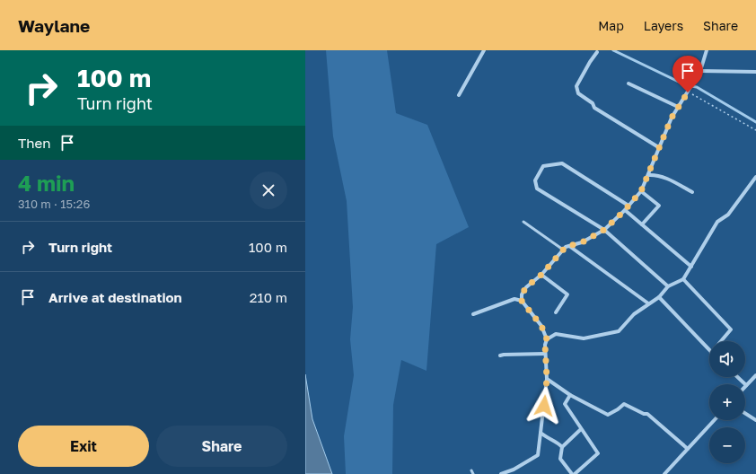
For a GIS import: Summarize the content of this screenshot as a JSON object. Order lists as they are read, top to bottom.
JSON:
{
  "page": {
    "header": "Waylane",
    "nav": ["Map", "Layers", "Share"],
    "turn": ["100 m", "Turn right"],
    "then": "Then",
    "heading": ["4 min", "310 m · 15:26"],
    "list": [
      {
        "name": "Turn right",
        "value": "100 m"
      },
      {
        "name": "Arrive at destination",
        "value": "210 m"
      }
    ],
    "map_buttons": ["+", "−"],
    "buttons": ["Exit", "Share"]
  }
}
